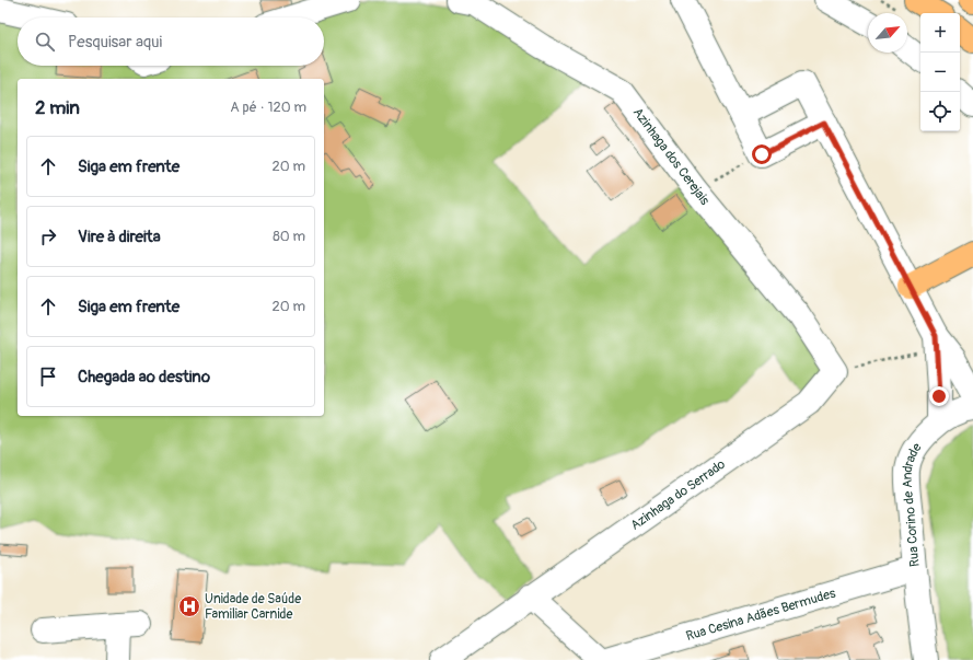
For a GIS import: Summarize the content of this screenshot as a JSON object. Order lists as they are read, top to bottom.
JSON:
{
  "streets": {
    "street": [
      "Azinhaga dos Cerejais",
      "Azinhaga do Serrado",
      "Rua Corino de Andrade",
      "Rua Cesina Adães Bermudes"
    ]
  },
  "crossings": [
    ["Azinhaga dos Cerejais", "Azinhaga do Serrado"],
    ["Rua Corino de Andrade", "Rua Cesina Adães Bermudes"]
  ],
  "places": {
    "hospital": ["Unidade de Saúde Familiar Carnide"]
  },
  "north": "top right",
  "page": {
    "map_buttons": ["+", "−"],
    "search": "Pesquisar aqui",
    "heading": ["2 min", "A pé · 120 m"],
    "list": [
      ["Siga em frente", "20 m"],
      ["Vire à direita", "80 m"],
      ["Siga em frente", "20 m"],
      "Chegada ao destino"
    ]
  }
}
